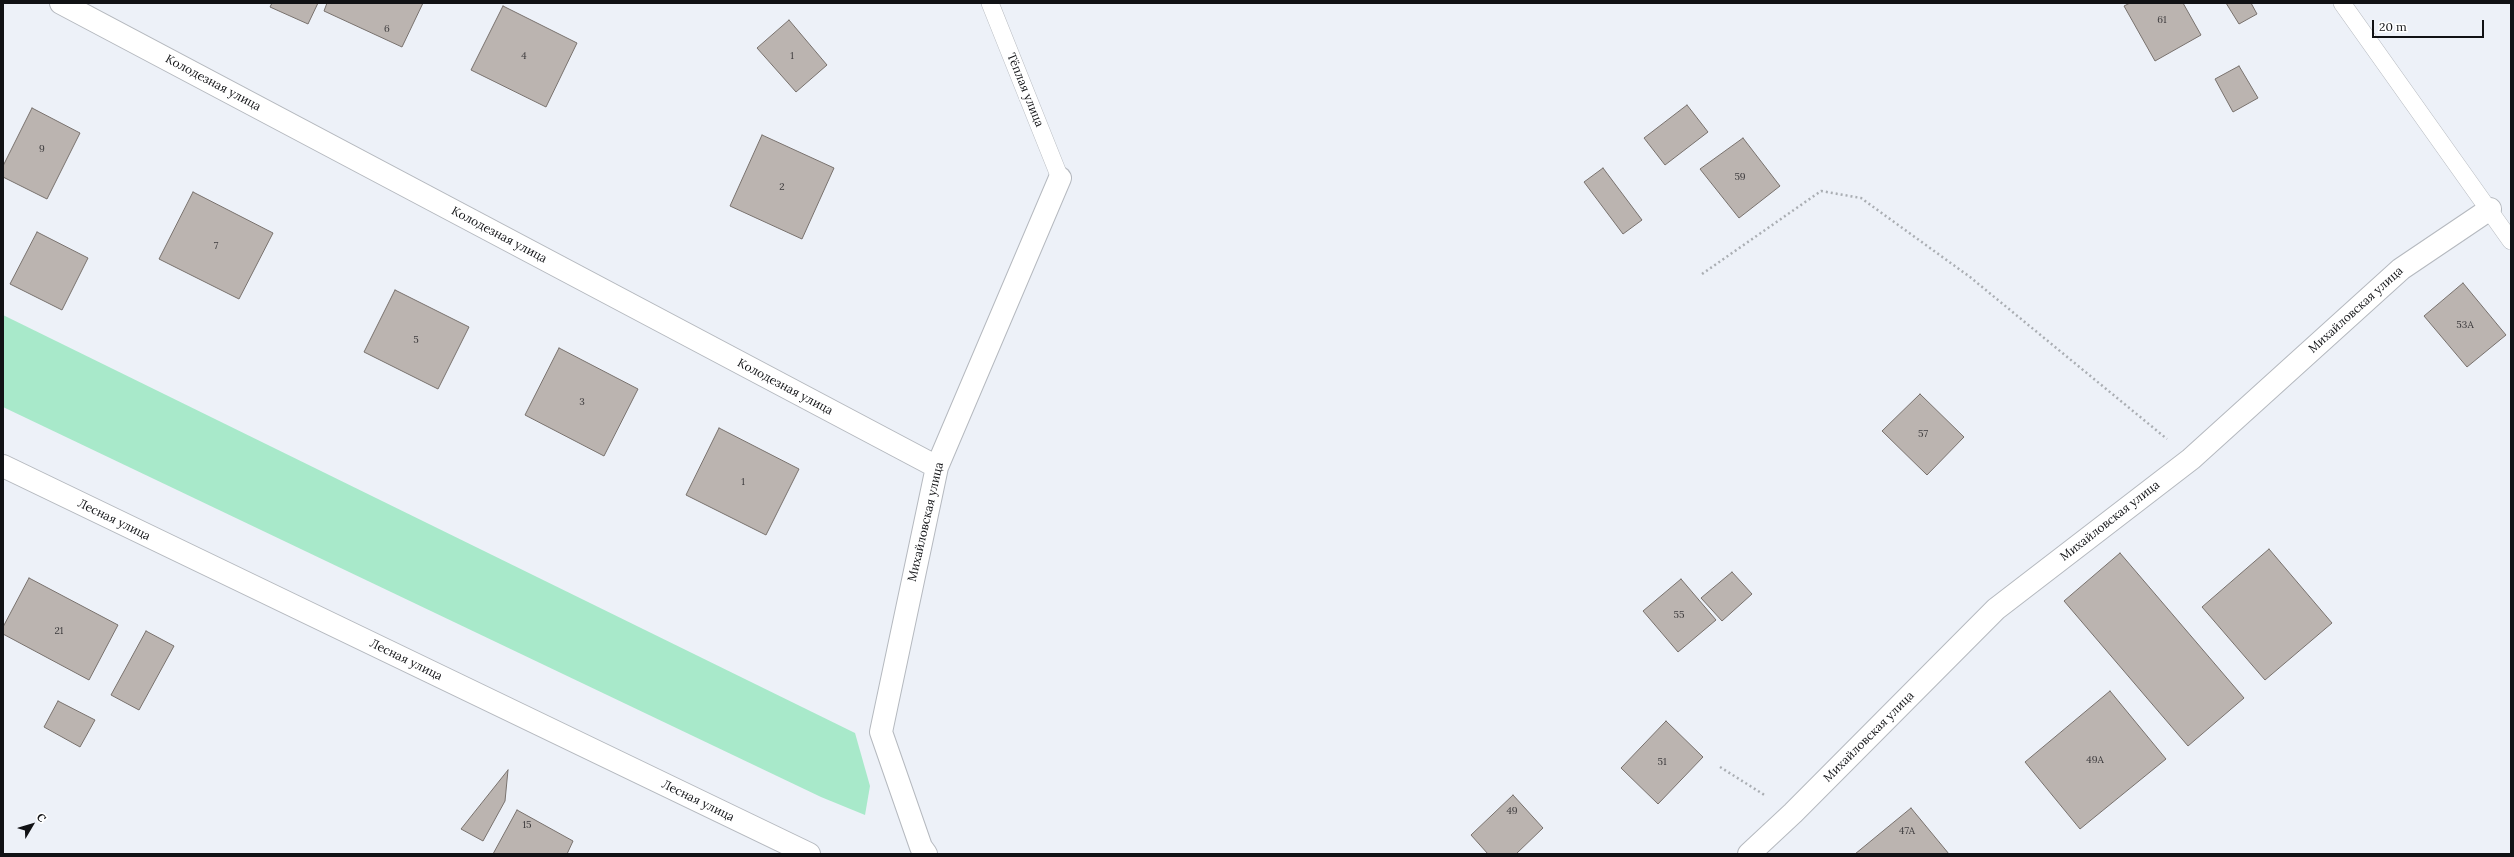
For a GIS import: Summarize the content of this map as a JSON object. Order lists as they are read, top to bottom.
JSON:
{
  "streets": {
    "street": ["Колодезная улица", "Михайловская улица", "Лесная улица"],
    "lane": ["Тёплая улица"]
  },
  "crossings": [
    ["Колодезная улица", "Михайловская улица"],
    ["Тёплая улица", "Михайловская улица"]
  ],
  "house_numbers": [
    "61",
    "6",
    "4",
    "1",
    "9",
    "59",
    "2",
    "7",
    "53А",
    "5",
    "3",
    "57",
    "1",
    "55",
    "21",
    "49А",
    "51",
    "49",
    "15",
    "47А"
  ],
  "scale_bar": "20 m",
  "north": "top right"
}
